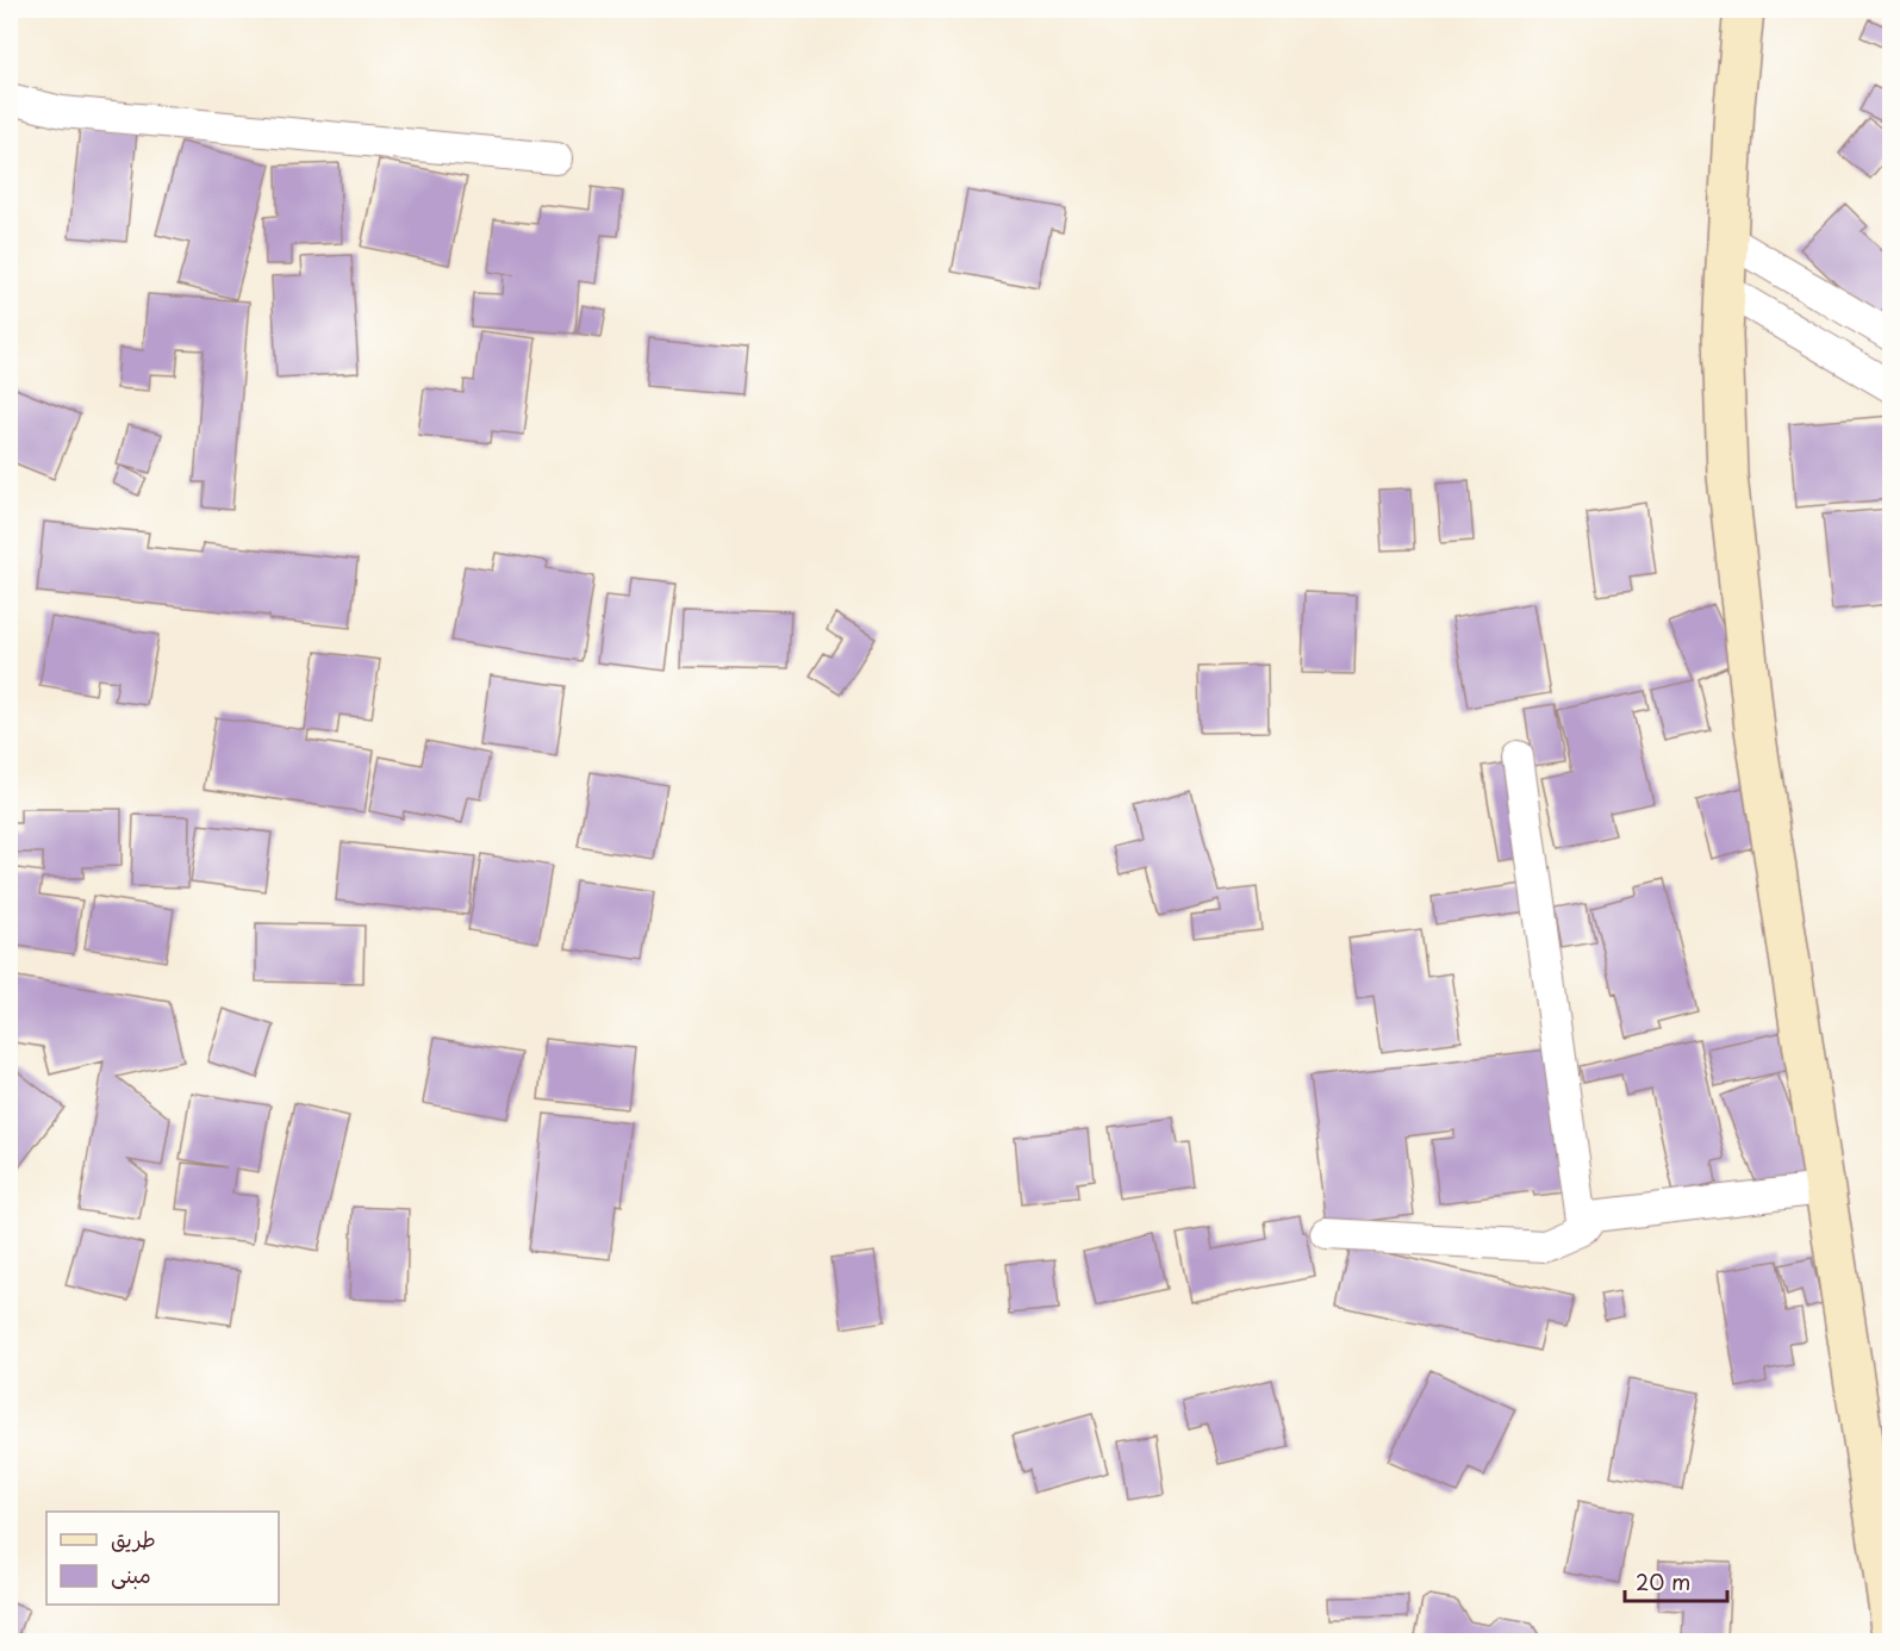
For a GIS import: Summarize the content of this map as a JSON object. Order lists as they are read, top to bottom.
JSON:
{
  "legend": ["طريق", "مبنى"],
  "scale_bar": "20 m"
}
